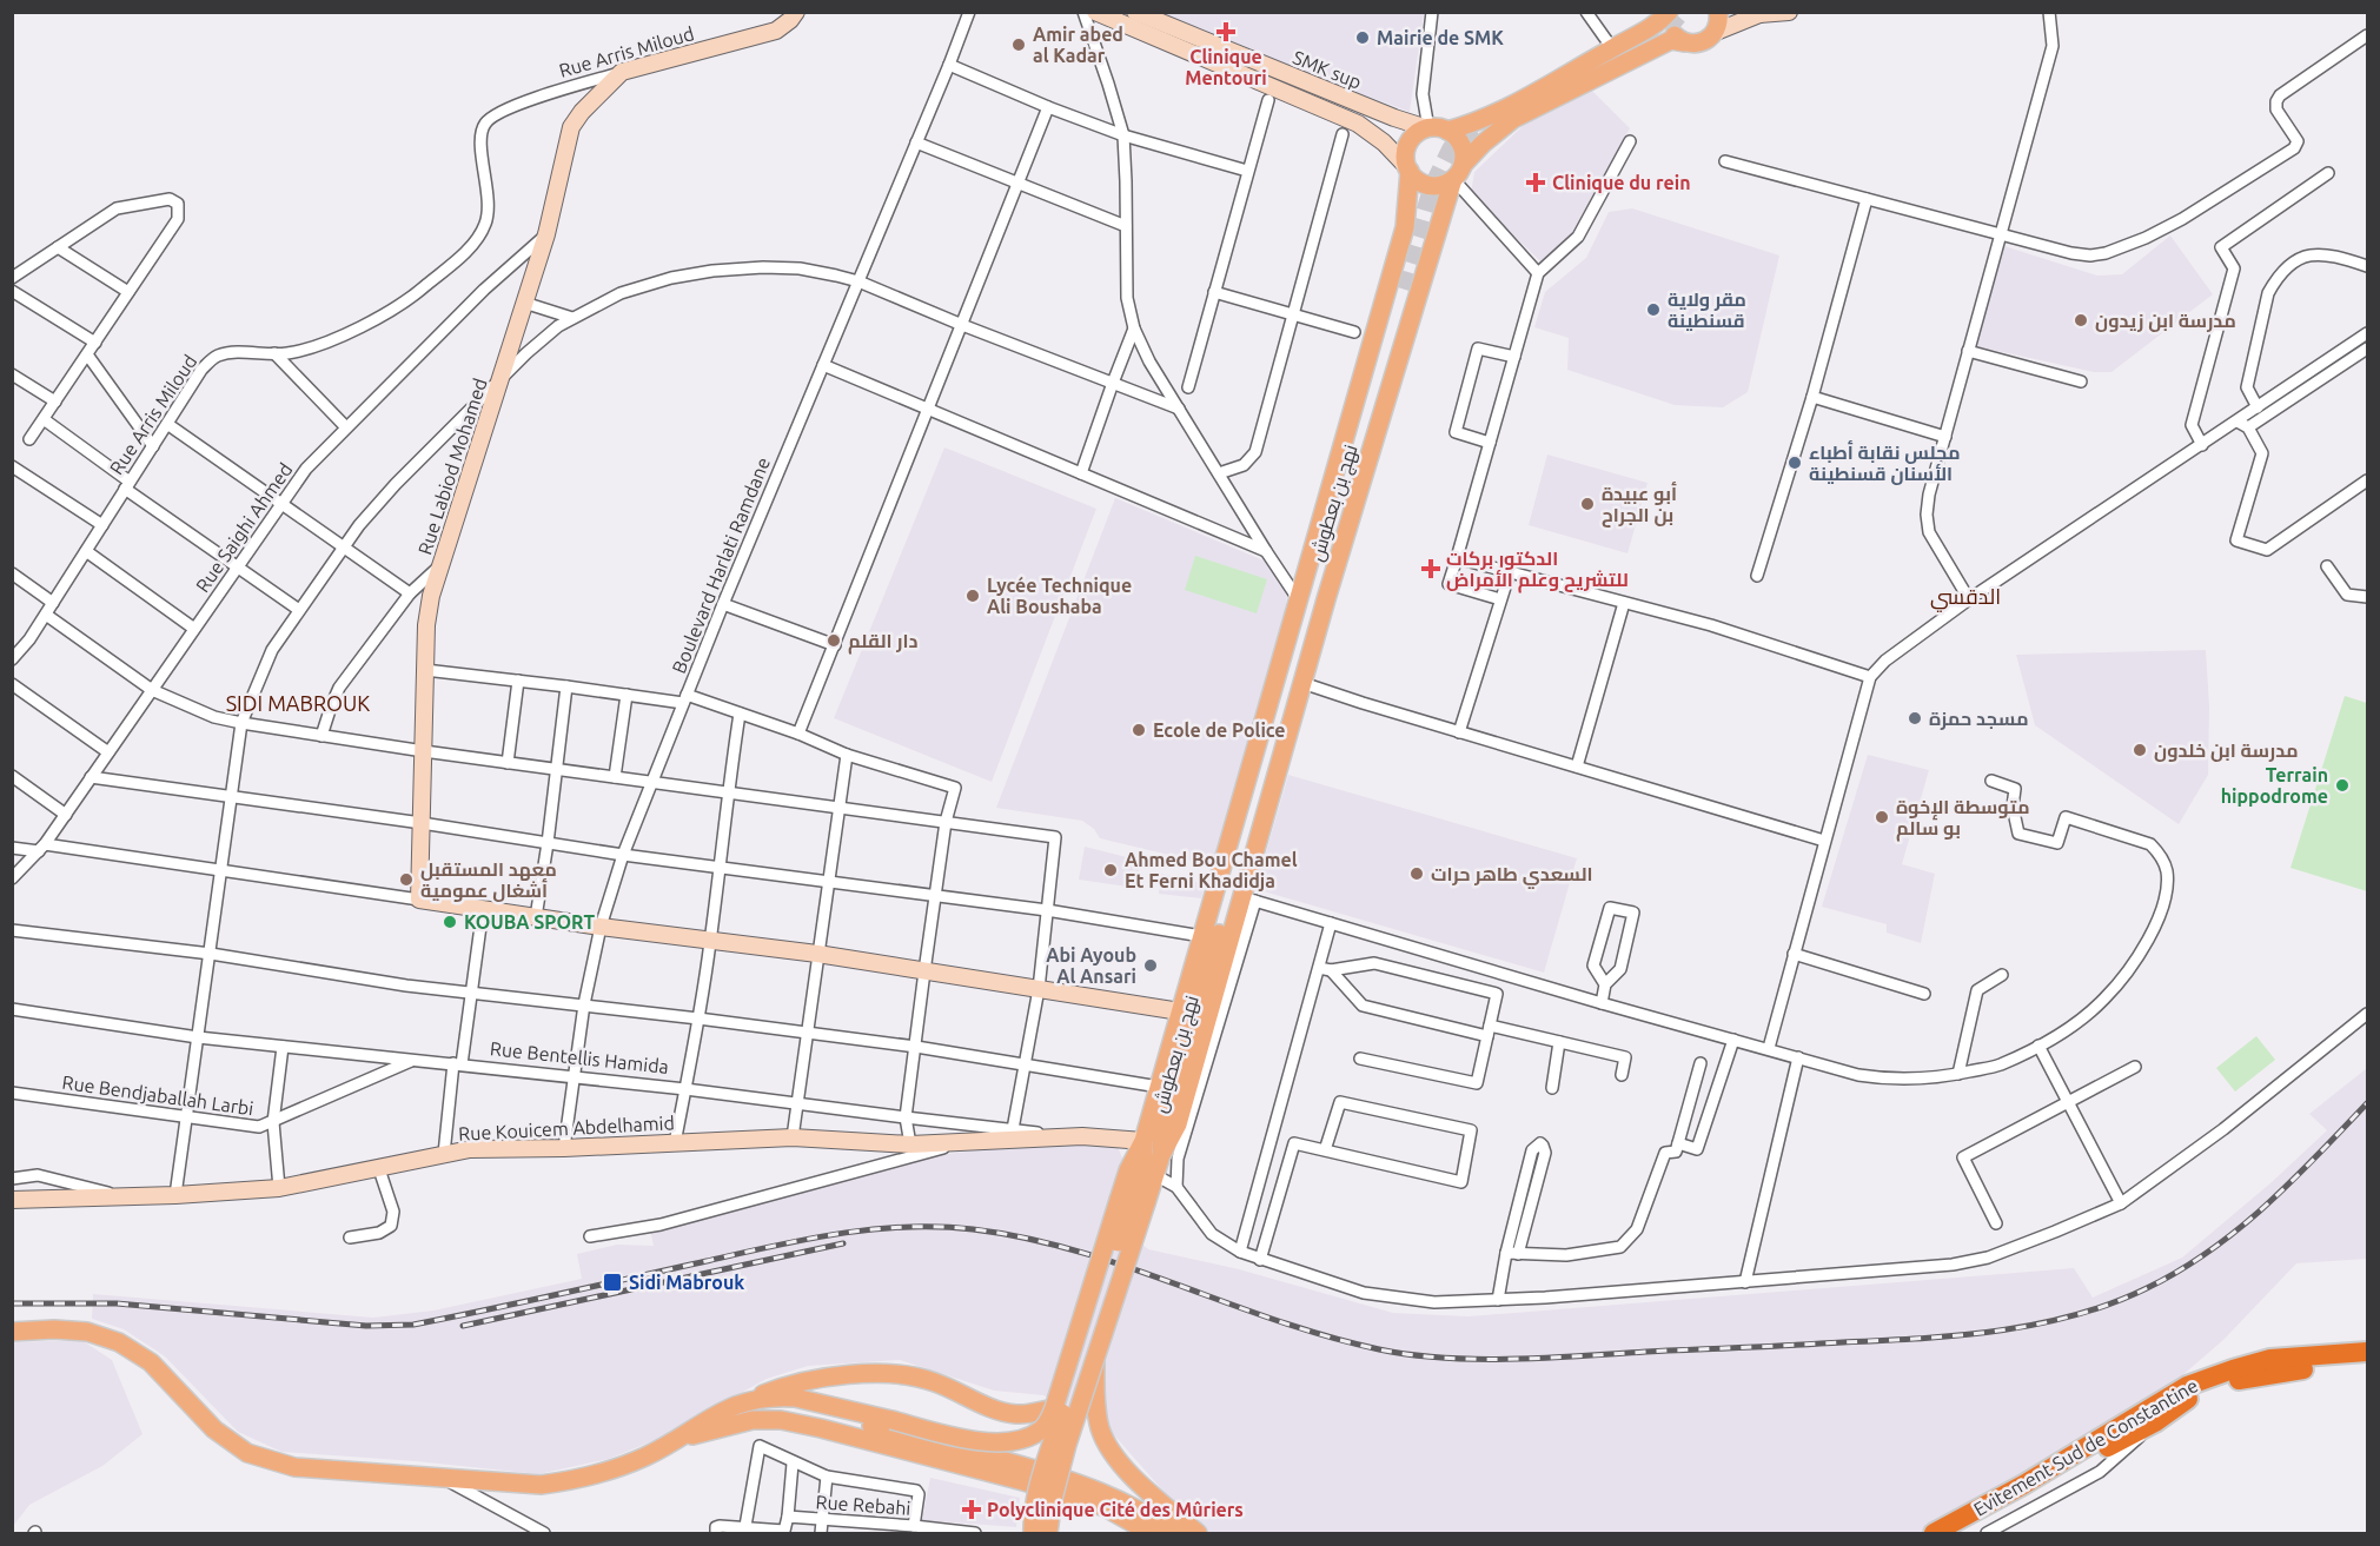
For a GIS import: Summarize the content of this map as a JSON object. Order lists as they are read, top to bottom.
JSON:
{
  "streets": {
    "highway": ["Evitement Sud de Constantine"],
    "main road": ["نهج بن بعطوش"],
    "street": [
      "Rue Arris Miloud",
      "SMK sup",
      "Rue Labiod Mohamed",
      "Rue Saighi Ahmed",
      "Boulevard Harlati Ramdane",
      "Rue Bentellis Hamida",
      "Rue Bendjaballah Larbi",
      "Rue Kouicem Abdelhamid",
      "Rue Rebahi"
    ]
  },
  "crossings": [
    ["Rue Arris Miloud", "Rue Labiod Mohamed"],
    ["SMK sup", "نهج بن بعطوش"],
    ["Rue Labiod Mohamed", "Rue Saighi Ahmed"],
    ["Boulevard Harlati Ramdane", "Rue Bentellis Hamida"],
    ["Boulevard Harlati Ramdane", "Rue Kouicem Abdelhamid"],
    ["Rue Bentellis Hamida", "Rue Bendjaballah Larbi"],
    ["Rue Bentellis Hamida", "Rue Kouicem Abdelhamid"]
  ],
  "districts": ["الدقسي", "SIDI MABROUK"],
  "places": {
    "health": [
      "Clinique Mentouri",
      "Clinique du rein",
      "الدكتور بركات للتشريح وعلم الأمراض",
      "Polyclinique Cité des Mûriers"
    ],
    "other": [
      "Mairie de SMK",
      "Amir abed al Kadar",
      "مقر ولاية قسنطينة",
      "مدرسة ابن زيدون",
      "مجلس نقابة أطباء الأسنان قسنطينة",
      "أبو عبيدة بن الجراح",
      "Lycée Technique Ali Boushaba",
      "دار القلم",
      "مسجد حمزة",
      "Ecole de Police",
      "مدرسة ابن خلدون",
      "Terrain hippodrome",
      "متوسطة الإخوة بو سالم",
      "Ahmed Bou Chamel Et Ferni Khadidja",
      "السعدي طاهر حرات",
      "معهد المستقبل أشغال عمومية",
      "KOUBA SPORT",
      "Abi Ayoub Al Ansari"
    ],
    "transit": ["Sidi Mabrouk"]
  }
}
